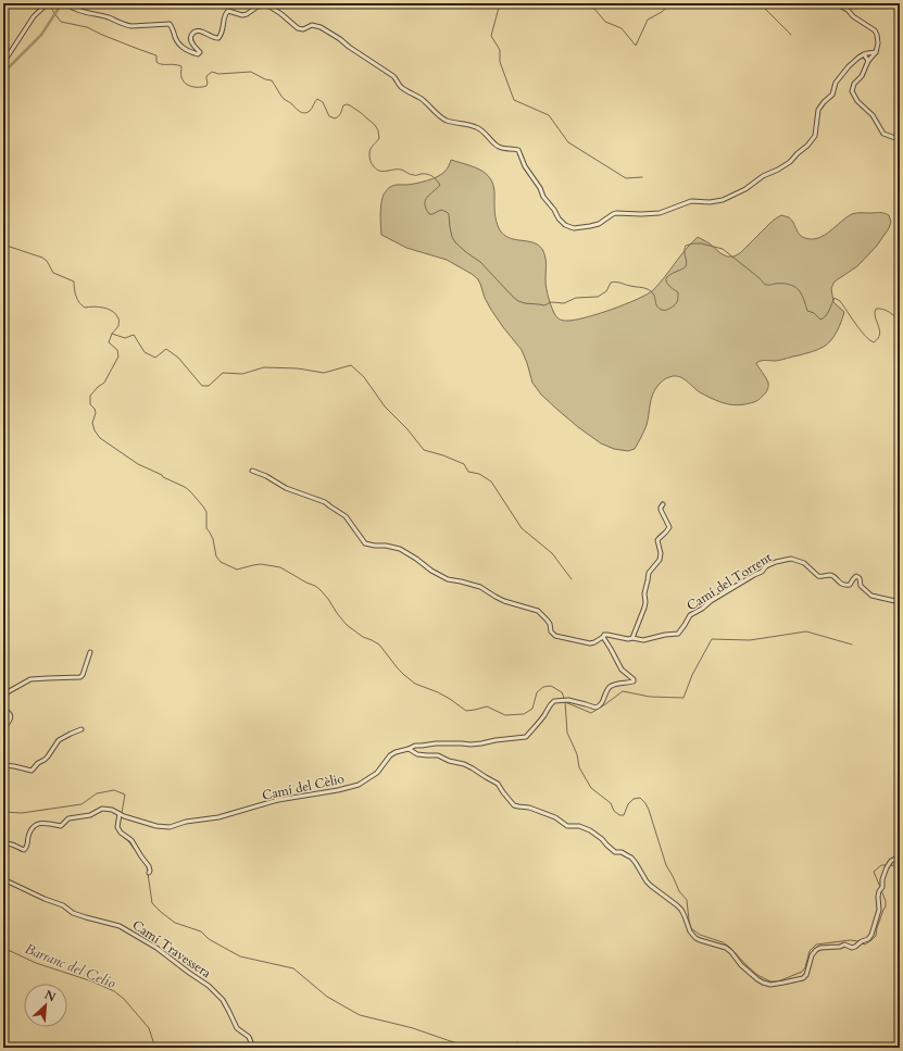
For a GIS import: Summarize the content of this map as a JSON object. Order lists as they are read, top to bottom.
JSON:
{
  "streets": {
    "street": ["Camí del Torrent", "Camí del Cèlio", "Camí Travessera"]
  },
  "water": ["Barranc del Celio"],
  "north": "top right"
}
